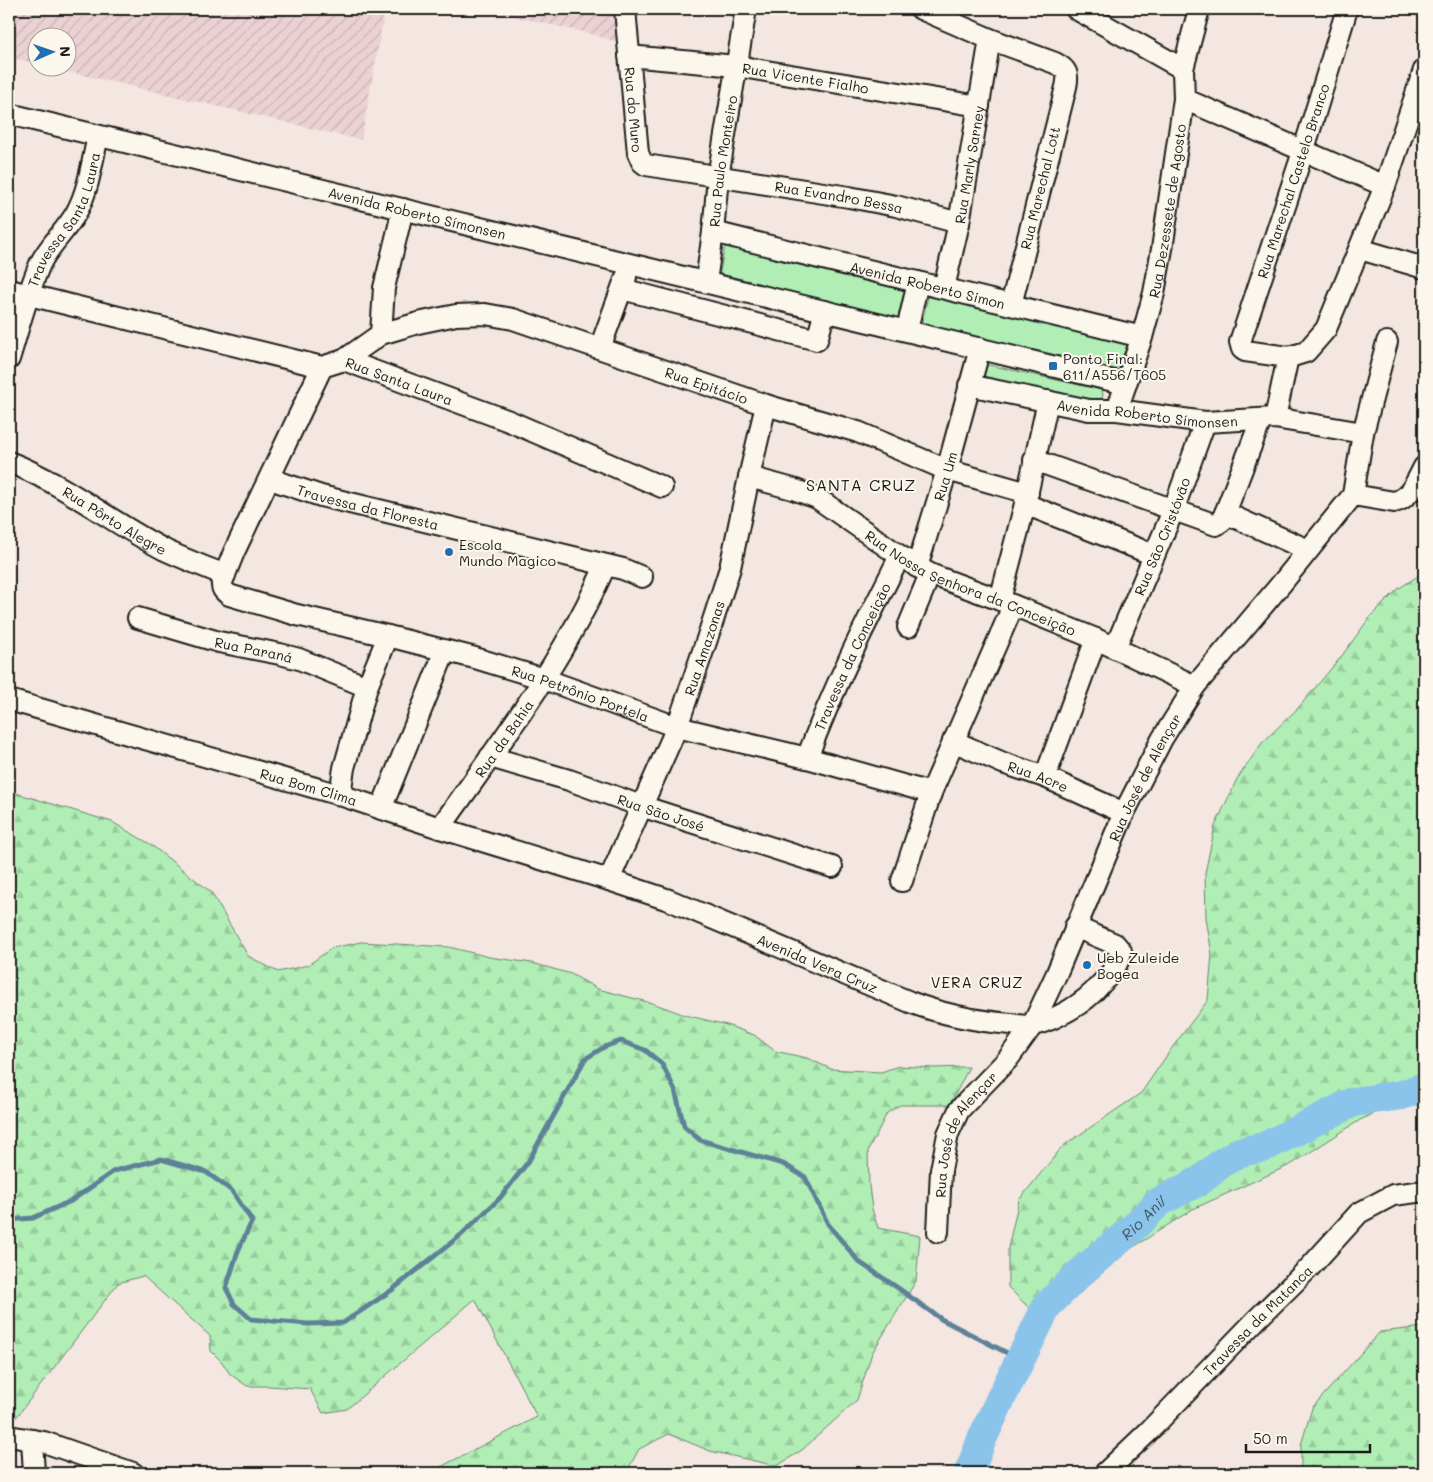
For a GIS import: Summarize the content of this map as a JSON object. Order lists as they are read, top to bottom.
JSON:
{
  "streets": {
    "street": [
      "Rua Vicente Fialho",
      "Rua do Muro",
      "Rua Paulo Monteiro",
      "Rua Marly Sarney",
      "Rua Marechal Castelo Branco",
      "Rua Marechal Lott",
      "Rua Evandro Bessa",
      "Rua Dezessete de Agosto",
      "Avenida Roberto Símonsen",
      "Travessa Santa Laura",
      "Avenida Roberto Simon",
      "Rua Santa Laura",
      "Rua Epitácio",
      "Rua Um",
      "Travessa da Floresta",
      "Rua Pôrto Alegre",
      "Rua São Cristóvão",
      "Rua Nossa Senhora da Conceição",
      "Rua Amazonas",
      "Rua Paraná",
      "Travessa da Conceição",
      "Rua Petrônio Portela",
      "Rua da Bahia",
      "Rua Acre",
      "Rua José de Alençar",
      "Rua Bom Clima",
      "Rua São José",
      "Avenida Vera Cruz",
      "Travessa da Matanca"
    ]
  },
  "crossings": [
    ["Rua Vicente Fialho", "Rua do Muro"],
    ["Rua Vicente Fialho", "Rua Paulo Monteiro"],
    ["Rua Vicente Fialho", "Rua Marly Sarney"],
    ["Rua do Muro", "Rua Paulo Monteiro"],
    ["Rua do Muro", "Rua Evandro Bessa"],
    ["Rua Paulo Monteiro", "Rua Evandro Bessa"],
    ["Rua Paulo Monteiro", "Avenida Roberto Símonsen"],
    ["Rua Paulo Monteiro", "Avenida Roberto Simon"],
    ["Rua Marly Sarney", "Rua Marechal Lott"],
    ["Rua Marly Sarney", "Rua Evandro Bessa"],
    ["Rua Marly Sarney", "Avenida Roberto Simon"],
    ["Rua Marechal Lott", "Avenida Roberto Simon"],
    ["Rua Dezessete de Agosto", "Avenida Roberto Símonsen"],
    ["Rua Dezessete de Agosto", "Avenida Roberto Simon"],
    ["Avenida Roberto Símonsen", "Travessa Santa Laura"],
    ["Avenida Roberto Símonsen", "Rua Um"],
    ["Avenida Roberto Símonsen", "Rua São Cristóvão"],
    ["Rua Epitácio", "Rua Um"],
    ["Rua Epitácio", "Rua São Cristóvão"],
    ["Rua Epitácio", "Rua Amazonas"],
    ["Rua Um", "Rua Nossa Senhora da Conceição"],
    ["Travessa da Floresta", "Rua da Bahia"],
    ["Rua Pôrto Alegre", "Rua Petrônio Portela"],
    ["Rua São Cristóvão", "Rua Nossa Senhora da Conceição"],
    ["Rua Nossa Senhora da Conceição", "Rua Amazonas"],
    ["Rua Nossa Senhora da Conceição", "Travessa da Conceição"],
    ["Rua Nossa Senhora da Conceição", "Rua José de Alençar"],
    ["Rua Amazonas", "Rua Petrônio Portela"],
    ["Rua Amazonas", "Rua Bom Clima"],
    ["Rua Amazonas", "Rua São José"],
    ["Rua Amazonas", "Avenida Vera Cruz"],
    ["Travessa da Conceição", "Rua Petrônio Portela"],
    ["Rua Petrônio Portela", "Rua da Bahia"],
    ["Rua da Bahia", "Rua Bom Clima"],
    ["Rua da Bahia", "Rua São José"],
    ["Rua Acre", "Rua José de Alençar"],
    ["Rua José de Alençar", "Avenida Vera Cruz"],
    ["Rua Bom Clima", "Avenida Vera Cruz"]
  ],
  "districts": ["SANTA CRUZ", "VERA CRUZ"],
  "water": ["Rio Anil"],
  "places": {
    "transit": ["Ponto Final: 611/A556/T605"],
    "other": ["Escola Mundo Magico", "Ueb Zuleide Bogea"]
  },
  "scale_bar": "50 m",
  "north": "right"
}
